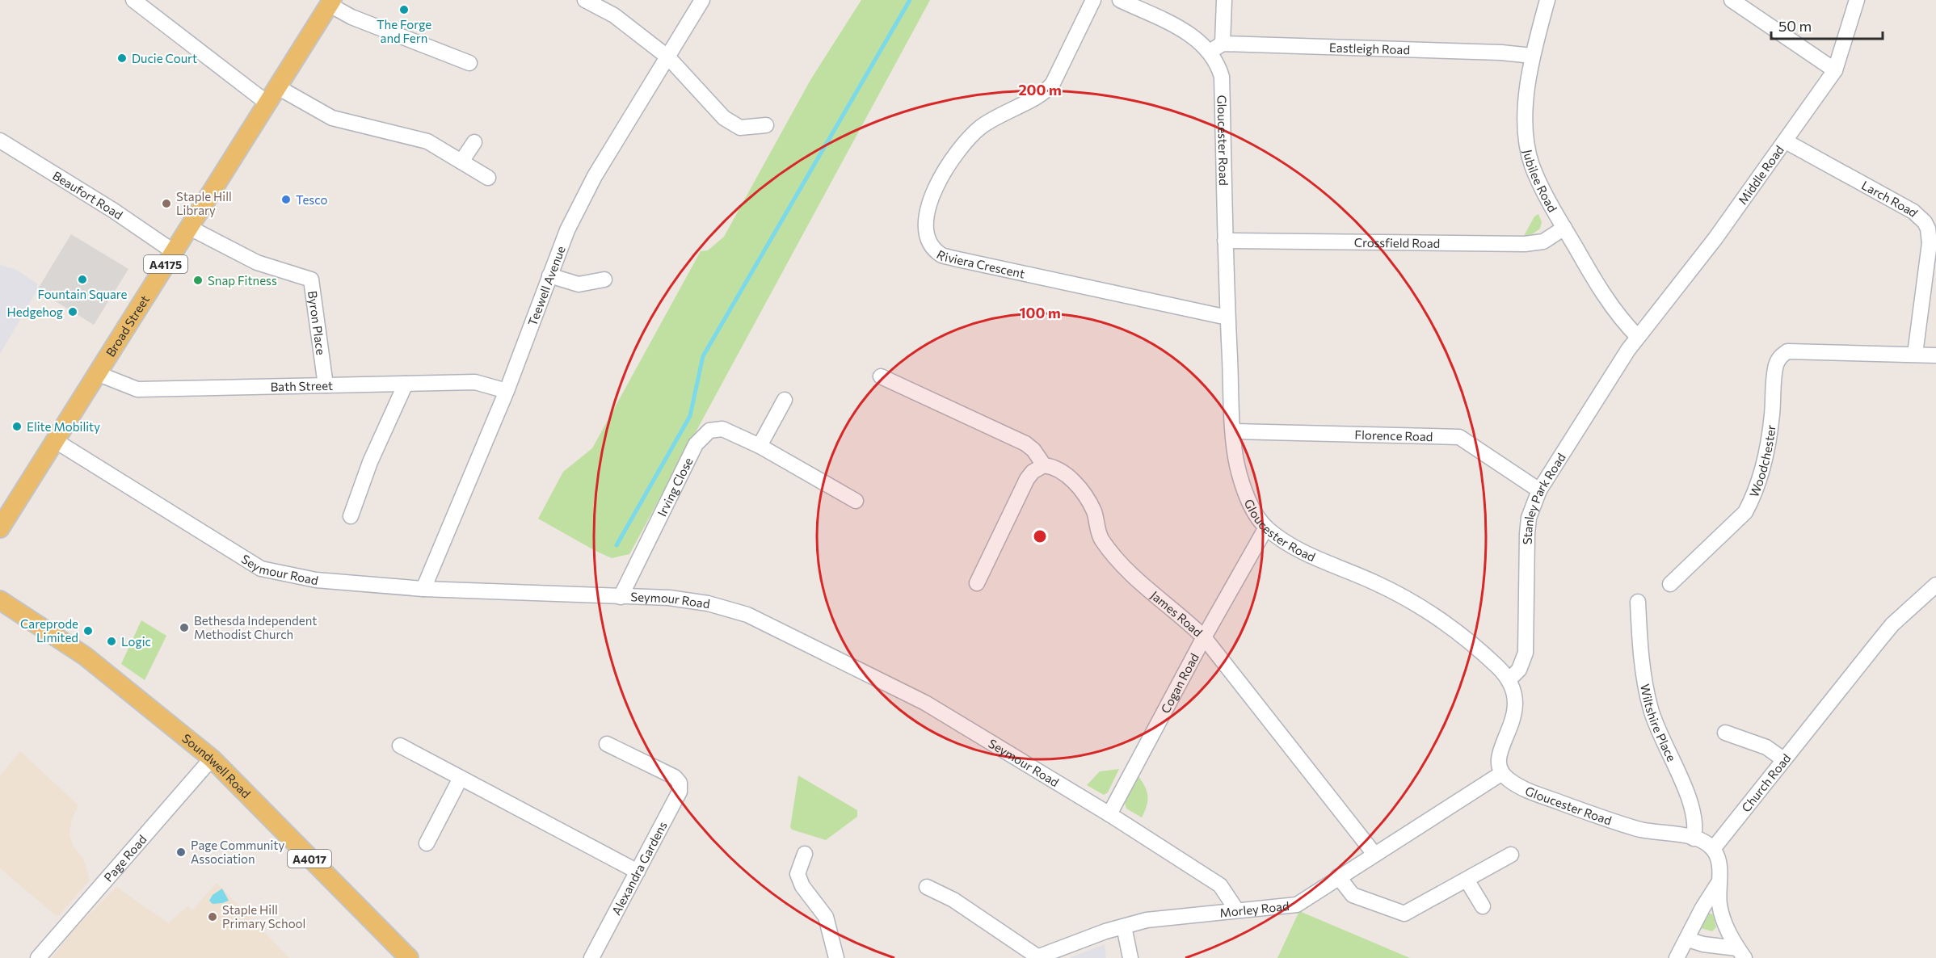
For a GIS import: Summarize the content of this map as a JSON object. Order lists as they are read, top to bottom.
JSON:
{
  "streets": {
    "main road": [
      "A4175",
      "Broad Street",
      "Soundwell Road",
      "A4017"
    ],
    "street": [
      "Eastleigh Road",
      "Gloucester Road",
      "Middle Road",
      "Jubilee Road",
      "Beaufort Road",
      "Larch Road",
      "Crossfield Road",
      "Riviera Crescent",
      "Teewell Avenue",
      "Byron Place",
      "Bath Street",
      "Florence Road",
      "Woodchester",
      "Irving Close",
      "Stanley Park Road",
      "Seymour Road",
      "James Road",
      "Cogan Road",
      "Wiltshire Place",
      "Church Road",
      "Page Road",
      "Alexandra Gardens",
      "Morley Road"
    ]
  },
  "crossings": [
    ["Eastleigh Road", "Jubilee Road"],
    ["Gloucester Road", "Crossfield Road"],
    ["Gloucester Road", "Riviera Crescent"],
    ["Gloucester Road", "Florence Road"],
    ["Gloucester Road", "Stanley Park Road"],
    ["Gloucester Road", "Cogan Road"],
    ["Gloucester Road", "Wiltshire Place"],
    ["Gloucester Road", "Church Road"],
    ["Gloucester Road", "Morley Road"],
    ["Middle Road", "Jubilee Road"],
    ["Middle Road", "Larch Road"],
    ["Middle Road", "Stanley Park Road"],
    ["Jubilee Road", "Crossfield Road"],
    ["Jubilee Road", "Stanley Park Road"],
    ["Beaufort Road", "Broad Street"],
    ["Larch Road", "Woodchester"],
    ["Teewell Avenue", "Bath Street"],
    ["Teewell Avenue", "Seymour Road"],
    ["Byron Place", "Broad Street"],
    ["Byron Place", "Bath Street"],
    ["Broad Street", "Bath Street"],
    ["Broad Street", "Seymour Road"],
    ["Florence Road", "Stanley Park Road"],
    ["Irving Close", "Seymour Road"],
    ["Seymour Road", "Cogan Road"],
    ["Seymour Road", "Morley Road"],
    ["James Road", "Cogan Road"],
    ["James Road", "Morley Road"],
    ["Soundwell Road", "Page Road"]
  ],
  "places": [
    "The Forge and Fern",
    "Ducie Court",
    "Tesco",
    "Staple Hill Library",
    "Fountain Square",
    "Snap Fitness",
    "Hedgehog",
    "Elite Mobility",
    "Bethesda Independent Methodist Church",
    "Careprode Limited",
    "Logic",
    "Page Community Association",
    "Staple Hill Primary School"
  ],
  "scale_bar": "50 m",
  "rings": ["200 m", "100 m"]
}
